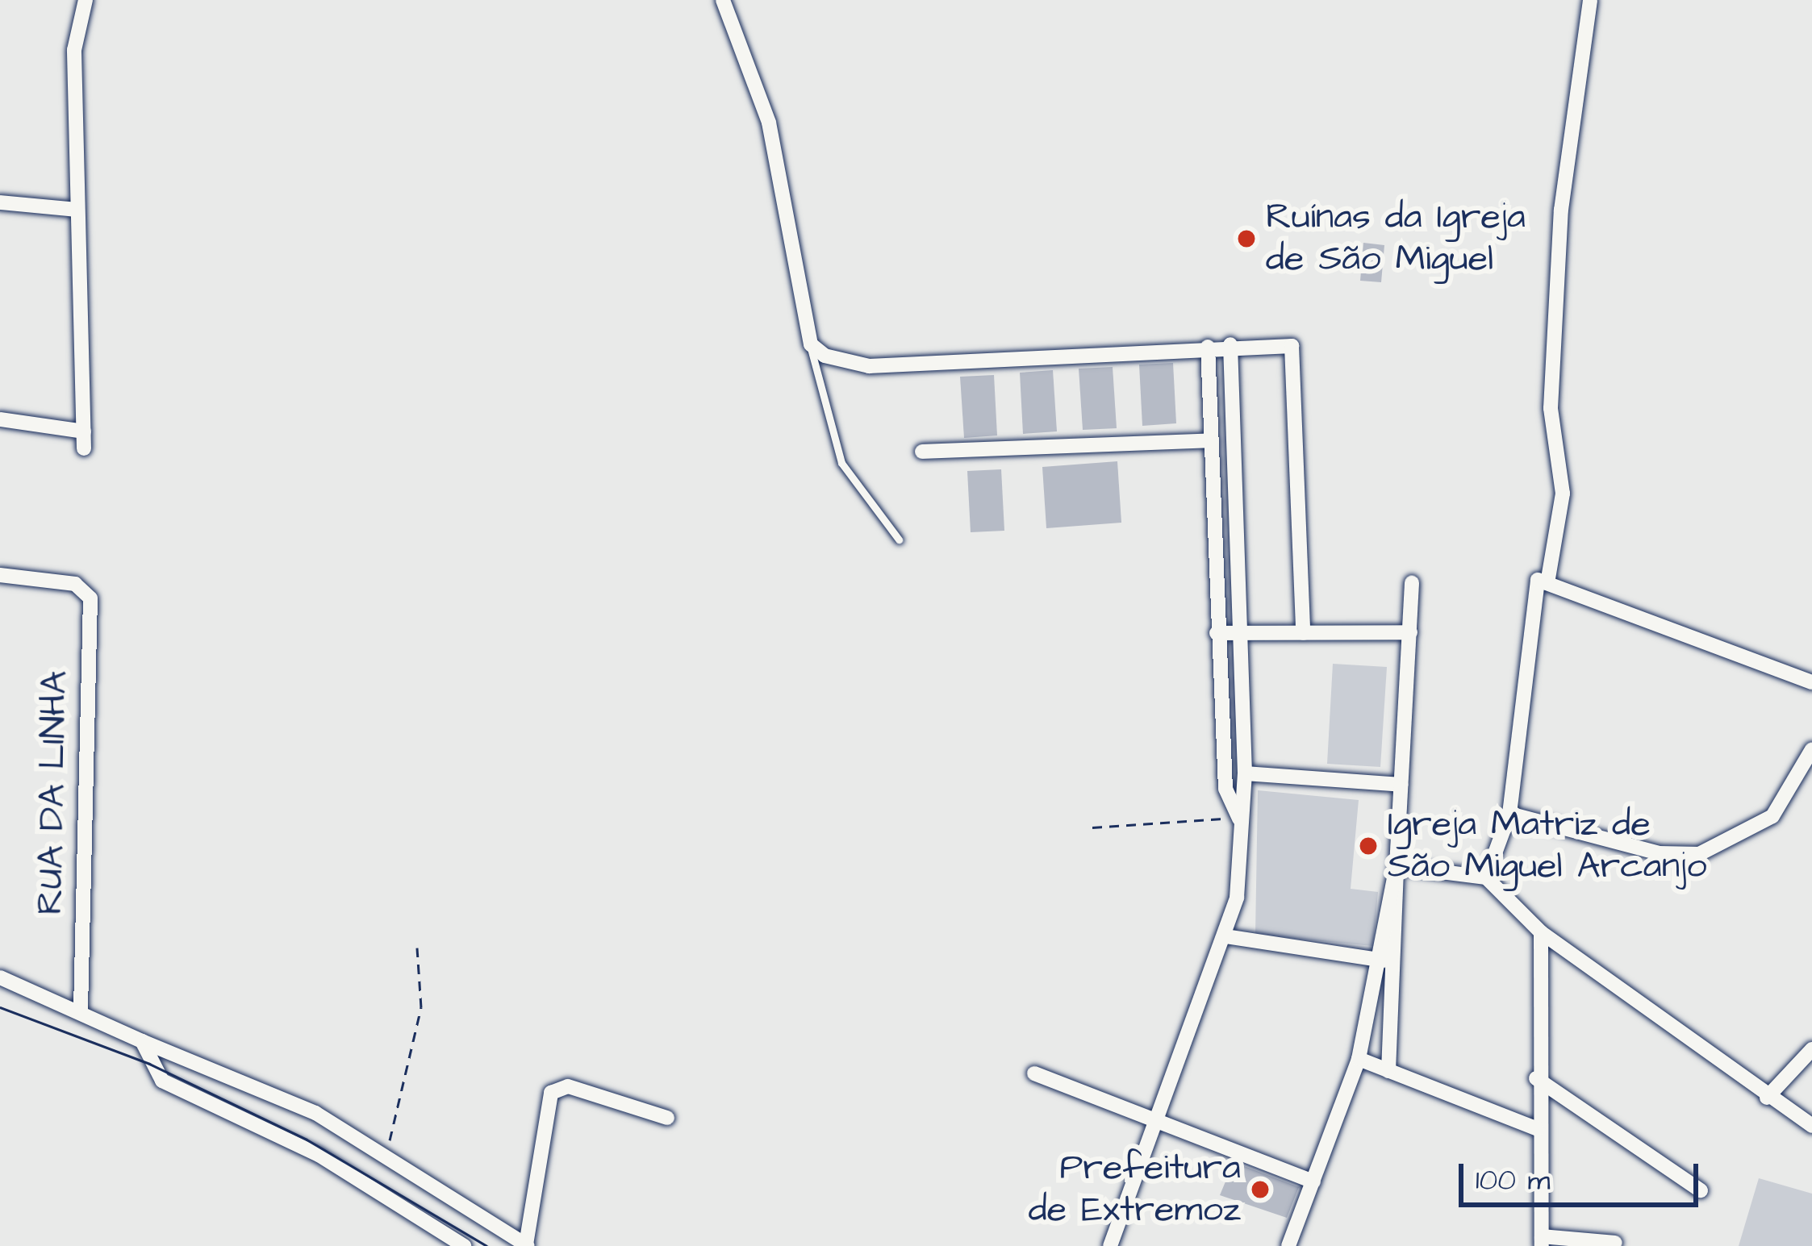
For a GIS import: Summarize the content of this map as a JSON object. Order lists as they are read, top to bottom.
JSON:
{
  "streets": {
    "street": ["RUA DA LINHA"]
  },
  "places": ["Ruínas da Igreja de São Miguel", "Igreja Matriz de São Miguel Arcanjo", "Prefeitura de Extremoz"],
  "scale_bar": "100 m"
}
